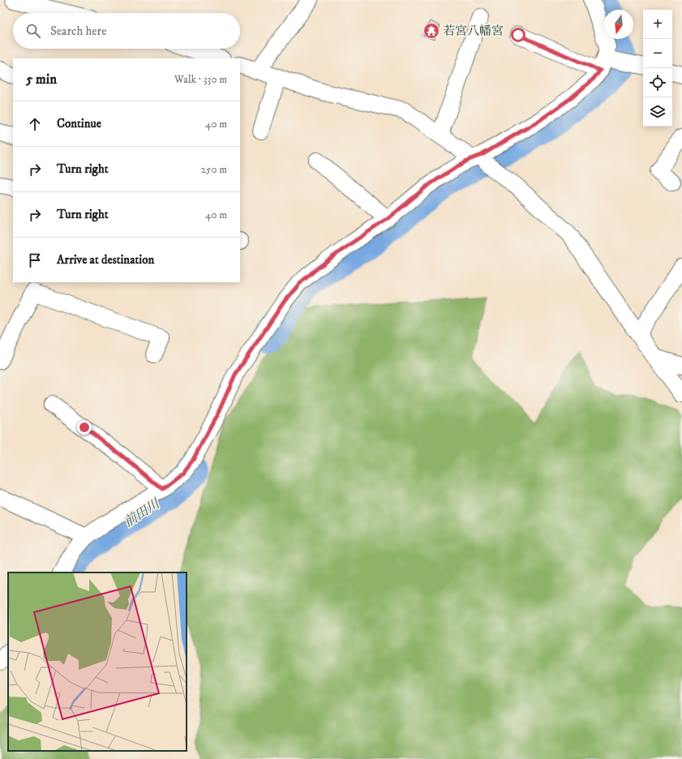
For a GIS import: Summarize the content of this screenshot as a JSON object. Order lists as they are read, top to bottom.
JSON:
{
  "water": ["前田川"],
  "places": {
    "temple": ["若宮八幡宮"]
  },
  "north": "bottom",
  "page": {
    "map_buttons": ["+", "−"],
    "search": "Search here",
    "heading": ["5 min", "Walk · 330 m"],
    "list": [
      ["Continue", "40 m"],
      ["Turn right", "250 m"],
      ["Turn right", "40 m"],
      "Arrive at destination"
    ]
  }
}
